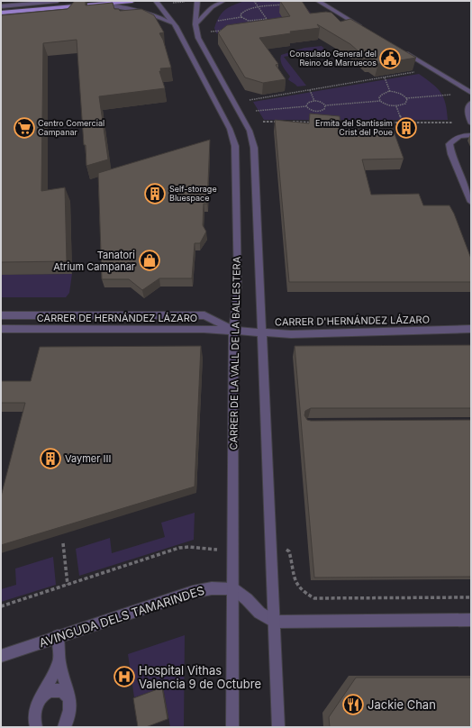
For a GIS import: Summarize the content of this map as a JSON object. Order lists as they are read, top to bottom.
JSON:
{
  "streets": {
    "street": [
      "CARRER DE HERNÁNDEZ LÁZARO",
      "CARRER D'HERNÁNDEZ LÁZARO",
      "CARRER DE LA VALL DE LA BALLESTERA",
      "AVINGUDA DELS TAMARINDES"
    ]
  },
  "crossings": [
    ["CARRER DE HERNÁNDEZ LÁZARO", "CARRER D'HERNÁNDEZ LÁZARO"],
    ["CARRER DE HERNÁNDEZ LÁZARO", "CARRER DE LA VALL DE LA BALLESTERA"],
    ["CARRER D'HERNÁNDEZ LÁZARO", "CARRER DE LA VALL DE LA BALLESTERA"],
    ["CARRER DE LA VALL DE LA BALLESTERA", "AVINGUDA DELS TAMARINDES"]
  ],
  "places": {
    "public building": ["Consulado General del Reino de Marruecos"],
    "supermarket": ["Centro Comercial Campanar"],
    "building": ["Ermita del Santíssim Crist del Poue", "Self-storage Bluespace", "Vaymer III"],
    "shop": ["Tanatori Atrium Campanar"],
    "hospital": ["Hospital Vithas Valencia 9 de Octubre"],
    "restaurant": ["Jackie Chan"]
  }
}
